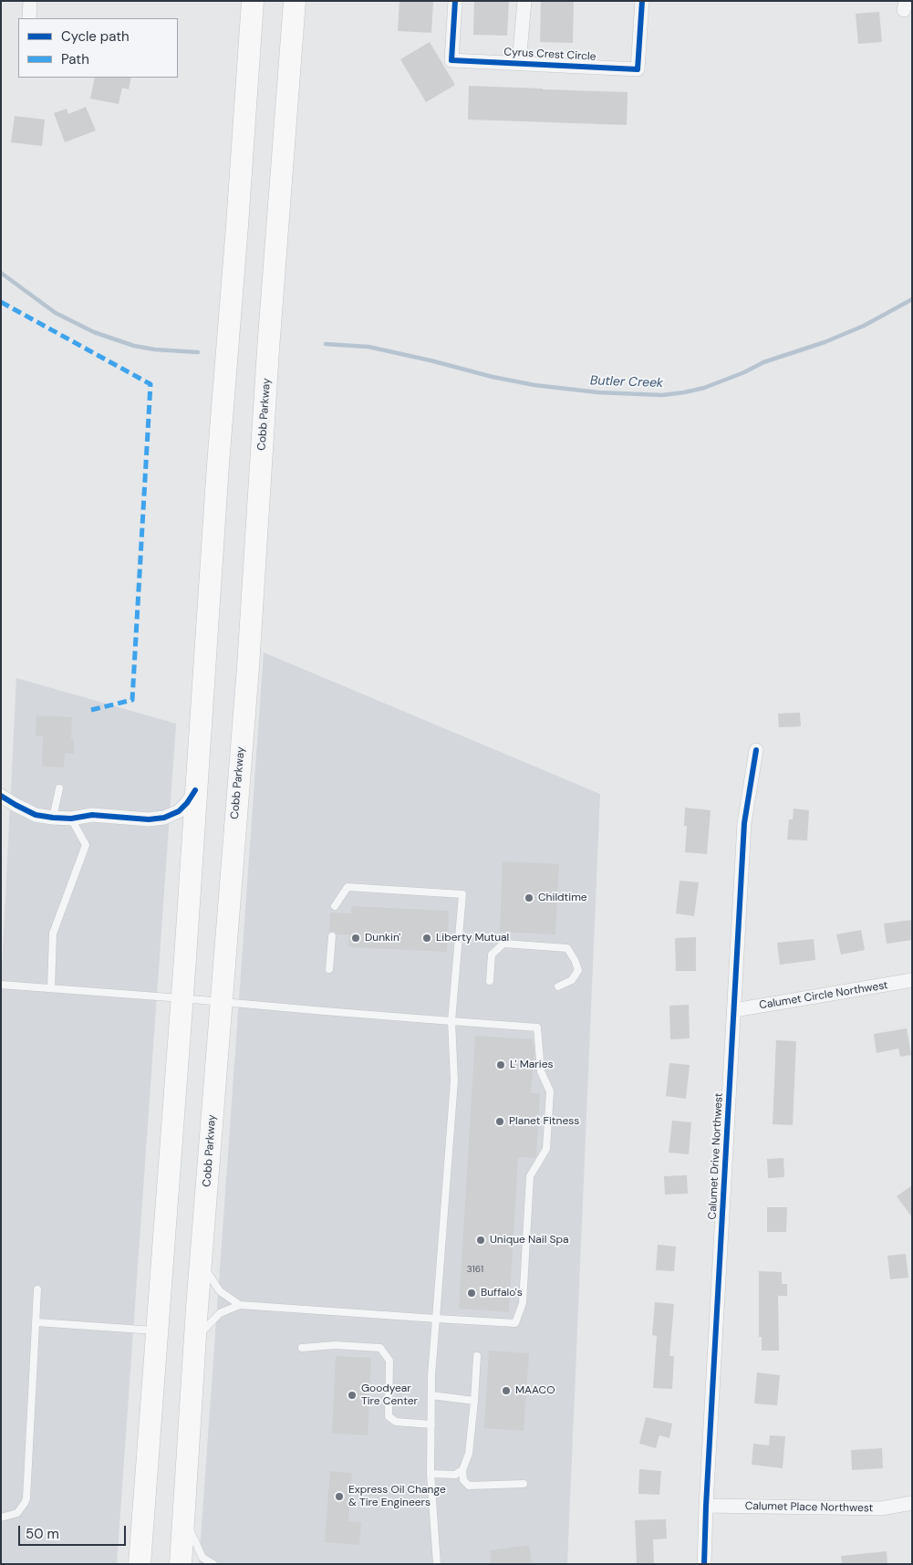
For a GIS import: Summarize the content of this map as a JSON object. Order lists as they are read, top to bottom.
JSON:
{
  "streets": {
    "main road": ["Cobb Parkway"],
    "street": [
      "Cyrus Crest Circle",
      "Calumet Circle Northwest",
      "Calumet Drive Northwest",
      "Calumet Place Northwest"
    ]
  },
  "crossings": [
    ["Calumet Circle Northwest", "Calumet Drive Northwest"],
    ["Calumet Drive Northwest", "Calumet Place Northwest"]
  ],
  "water": ["Butler Creek"],
  "places": [
    "Childtime",
    "Dunkin'",
    "Liberty Mutual",
    "L' Maries",
    "Planet Fitness",
    "Unique Nail Spa",
    "Buffalo's",
    "MAACO",
    "Goodyear Tire Center",
    "Express Oil Change & Tire Engineers"
  ],
  "house_numbers": ["3161"],
  "legend": ["Cycle path", "Path"],
  "scale_bar": "50 m"
}
